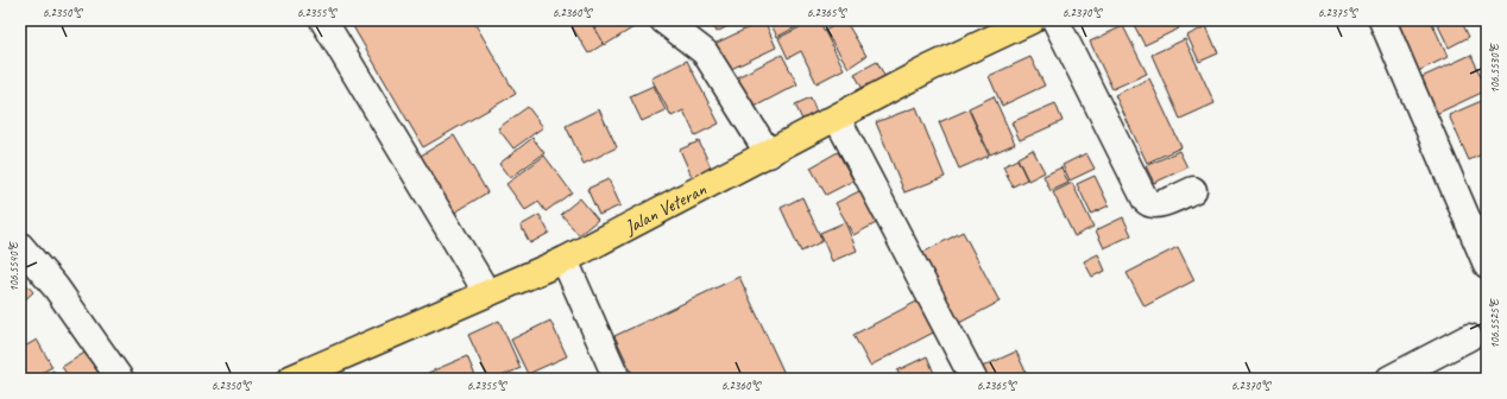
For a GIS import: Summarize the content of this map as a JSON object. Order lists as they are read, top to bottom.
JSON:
{
  "streets": {
    "main road": ["Jalan Veteran"]
  },
  "coordinates": [
    "6.2350°S",
    "6.2355°S",
    "6.2360°S",
    "6.2365°S",
    "6.2370°S",
    "6.2375°S",
    "106.5530°E",
    "106.5540°E",
    "106.5525°E"
  ]
}
